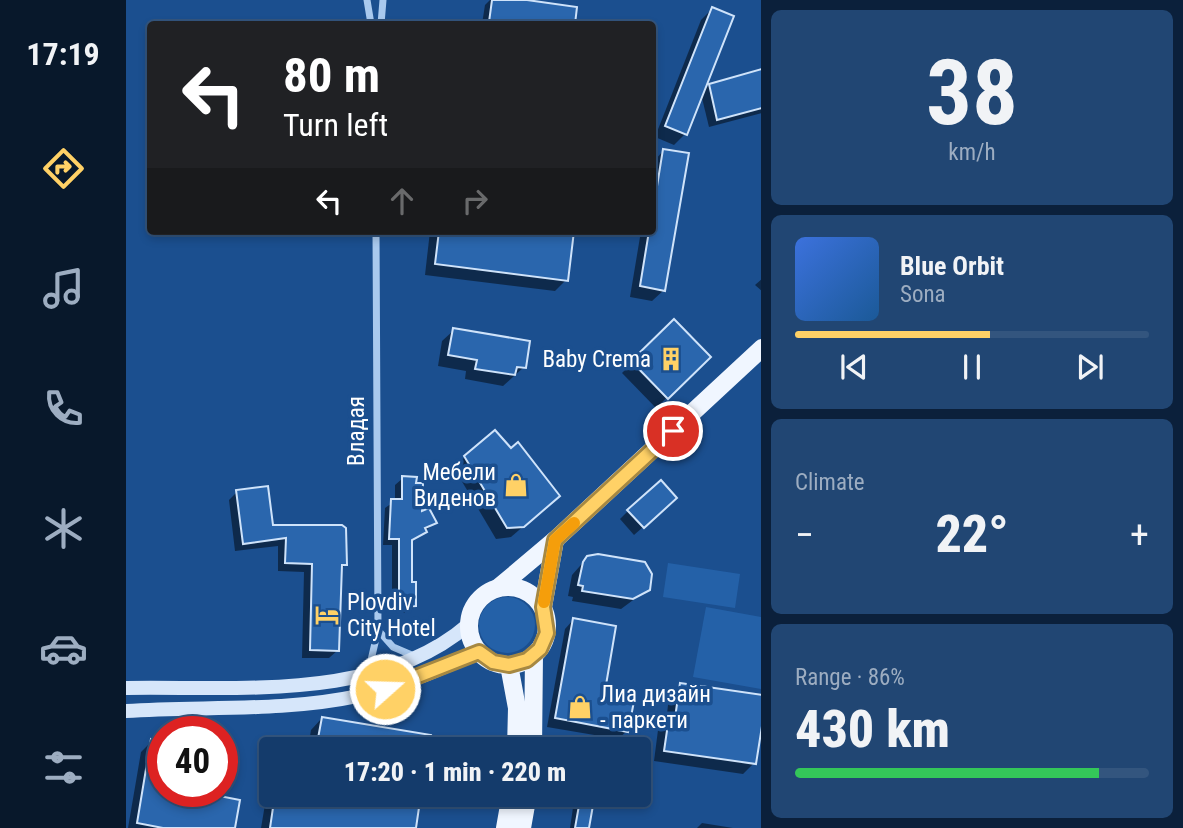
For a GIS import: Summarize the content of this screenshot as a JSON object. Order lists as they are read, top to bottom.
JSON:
{
  "streets": {
    "street": ["Владая"]
  },
  "places": {
    "building": ["Baby Crema"],
    "shop": ["Мебели Виденов", "Лиа дизайн - паркети"],
    "hotel": ["Plovdiv City Hotel"]
  },
  "page": {
    "tabs": "17:19",
    "tile": [
      ["38", "km/h"],
      "Climate",
      ["Range · 86%", "430 km"]
    ],
    "turn": ["80 m", "Turn left"],
    "song": ["Blue Orbit", "Sona"],
    "heat": ["−", "22°", "+"],
    "limit": "40",
    "trip": "17:20 · 1 min · 220 m"
  }
}
